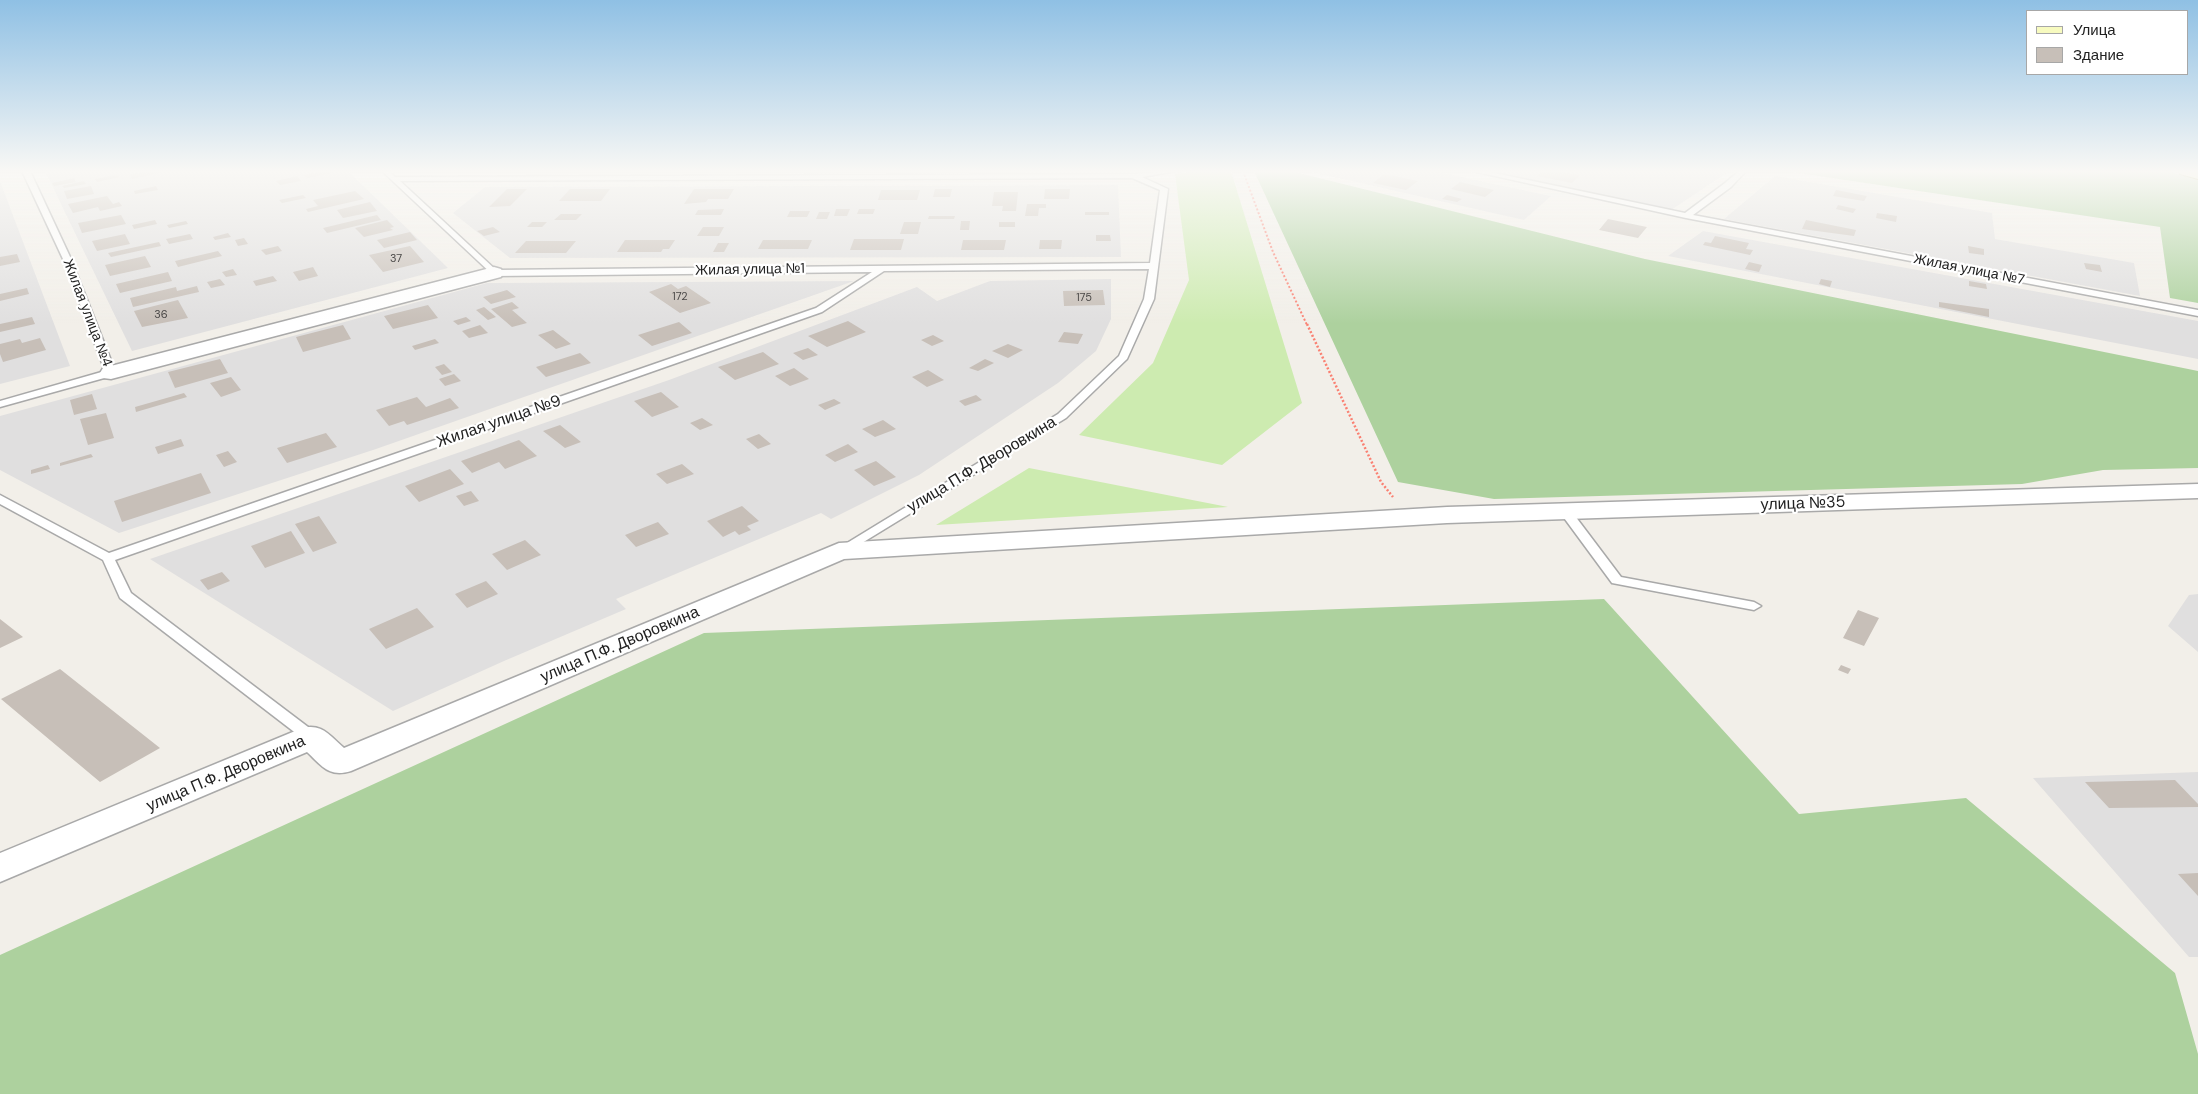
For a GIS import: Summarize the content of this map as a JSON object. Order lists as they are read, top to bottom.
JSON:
{
  "streets": {
    "street": ["улица П.Ф. Дворовкина", "улица №35"],
    "lane": [
      "Жилая улица №1",
      "Жилая улица №7",
      "Жилая улица №4",
      "Жилая улица №9"
    ]
  },
  "crossings": [
    ["Жилая улица №1", "Жилая улица №9"],
    ["Жилая улица №1", "улица П.Ф. Дворовкина"],
    ["улица П.Ф. Дворовкина", "улица №35"]
  ],
  "house_numbers": [
    "37",
    "172",
    "175",
    "36"
  ],
  "legend": ["Улица", "Здание"]
}
